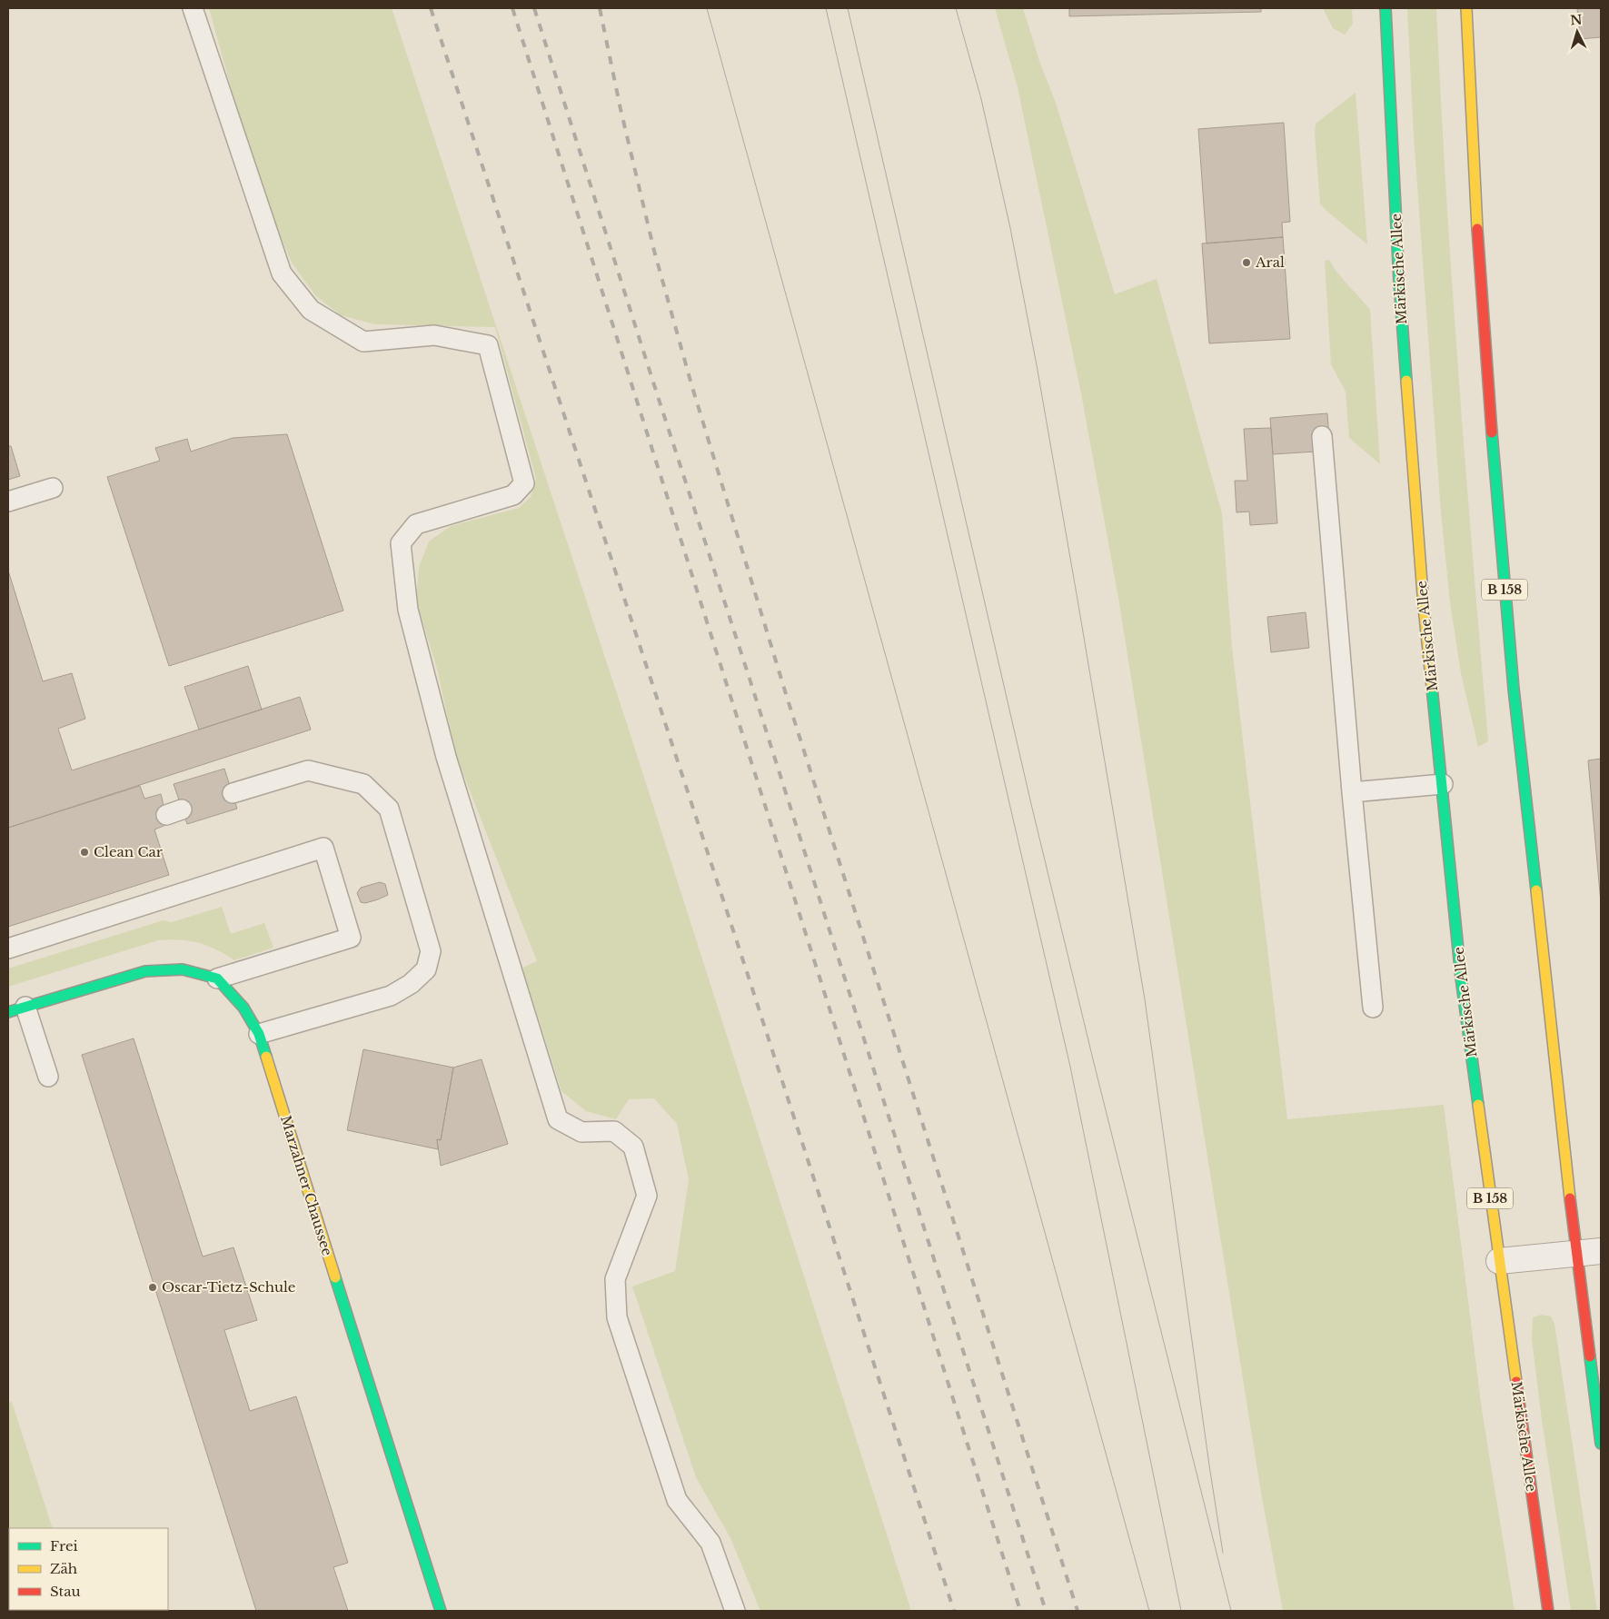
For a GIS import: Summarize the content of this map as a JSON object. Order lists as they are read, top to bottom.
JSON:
{
  "streets": {
    "main road": ["Märkische Allee", "B 158", "Marzahner Chaussee"]
  },
  "places": ["Aral", "Clean Car", "Oscar-Tietz-Schule"],
  "legend": ["Frei", "Zäh", "Stau"],
  "north": "top"
}
